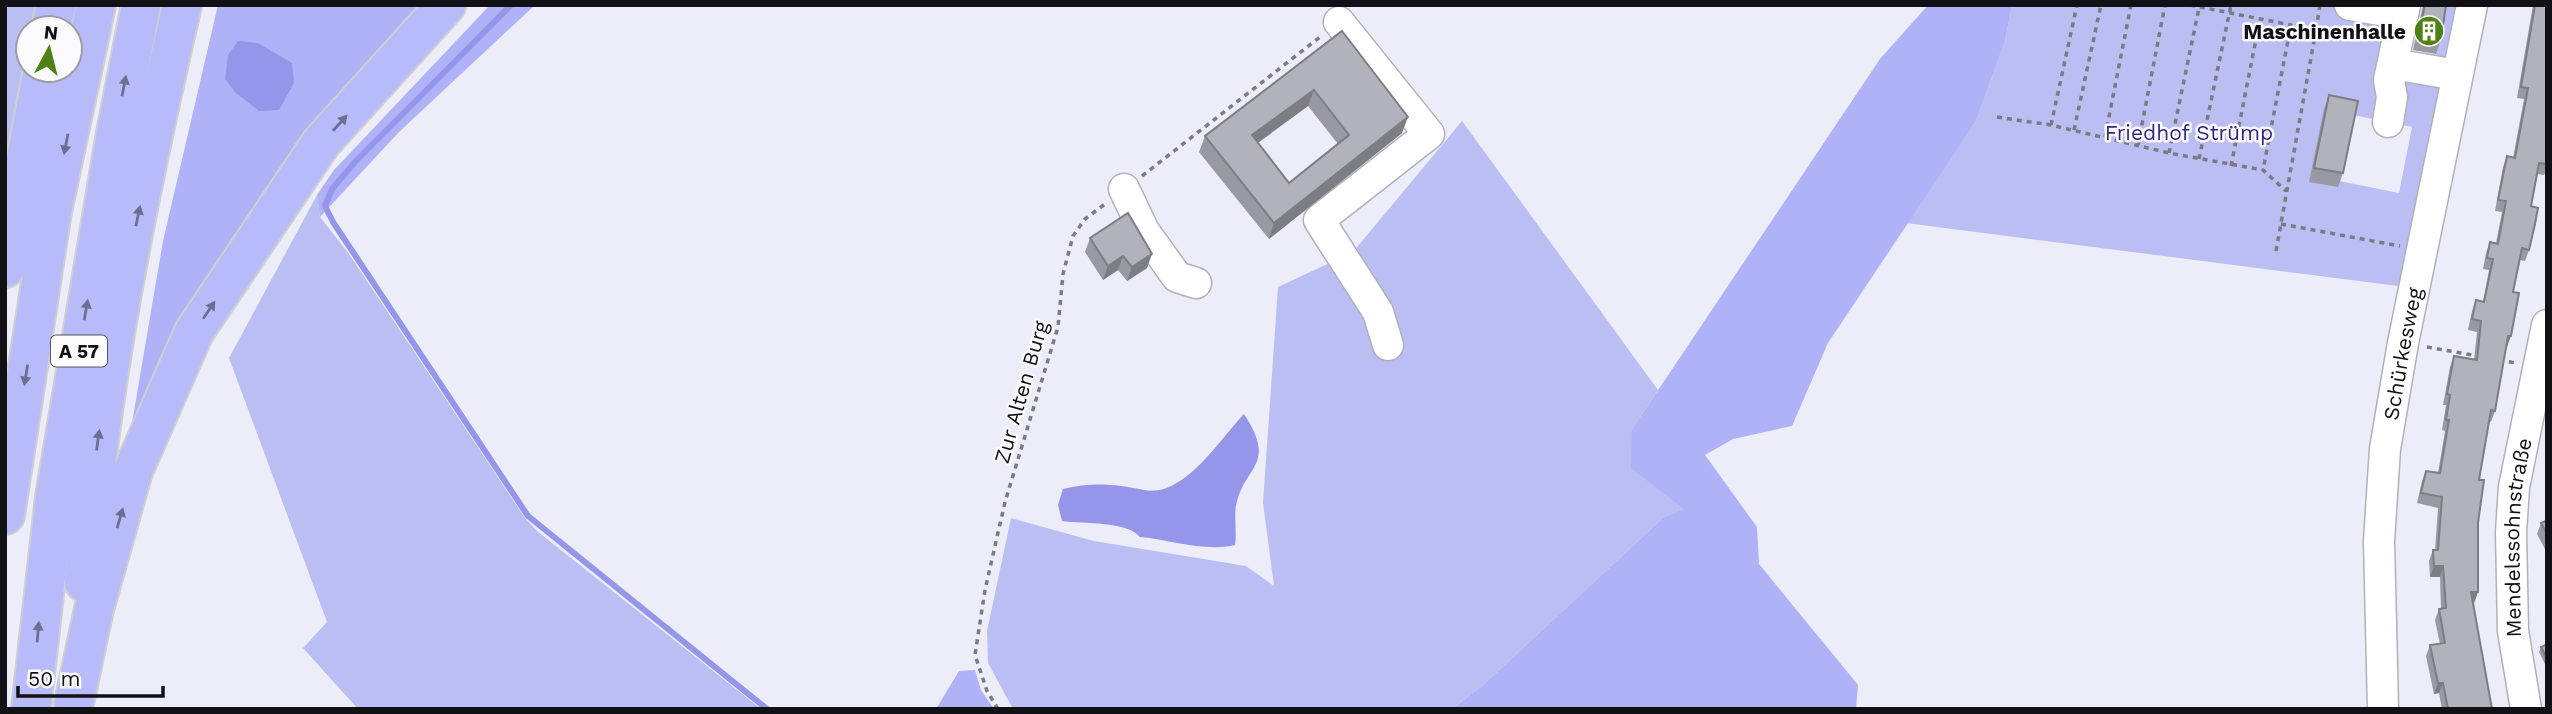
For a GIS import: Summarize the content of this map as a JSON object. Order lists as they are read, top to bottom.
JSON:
{
  "streets": {
    "highway": ["A 57"],
    "street": ["Schürkesweg", "Mendelssohnstraße"],
    "path": ["Zur Alten Burg"]
  },
  "parks": ["Friedhof Strümp"],
  "places": {
    "building": ["Maschinenhalle"]
  },
  "scale_bar": "50 m",
  "north": "top"
}
